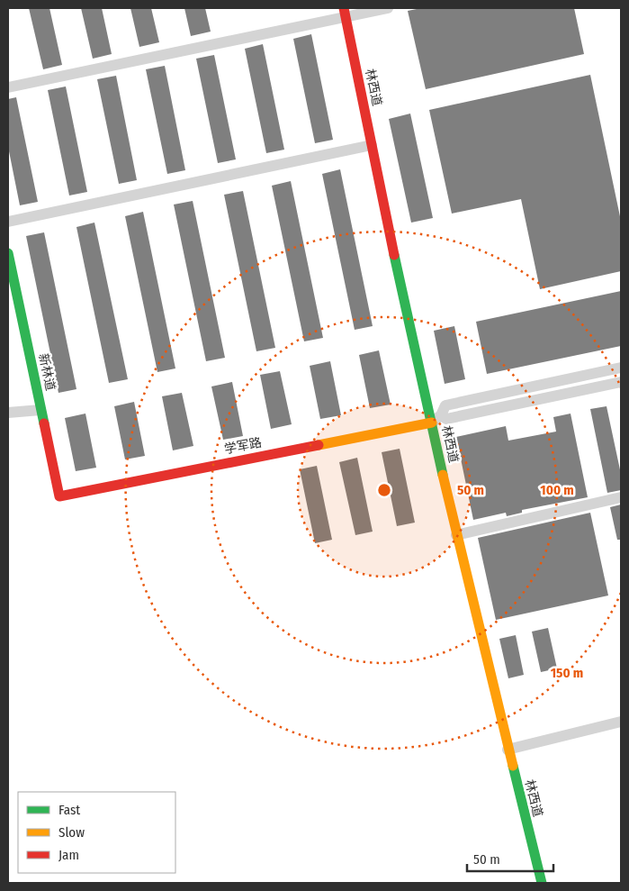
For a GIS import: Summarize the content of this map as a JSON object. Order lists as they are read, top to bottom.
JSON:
{
  "streets": {
    "main road": ["林西道", "新林道", "学军路"]
  },
  "crossings": [
    ["林西道", "学军路"],
    ["新林道", "学军路"]
  ],
  "legend": ["Fast", "Slow", "Jam"],
  "scale_bar": "50 m",
  "rings": ["50 m", "100 m", "150 m"]
}
